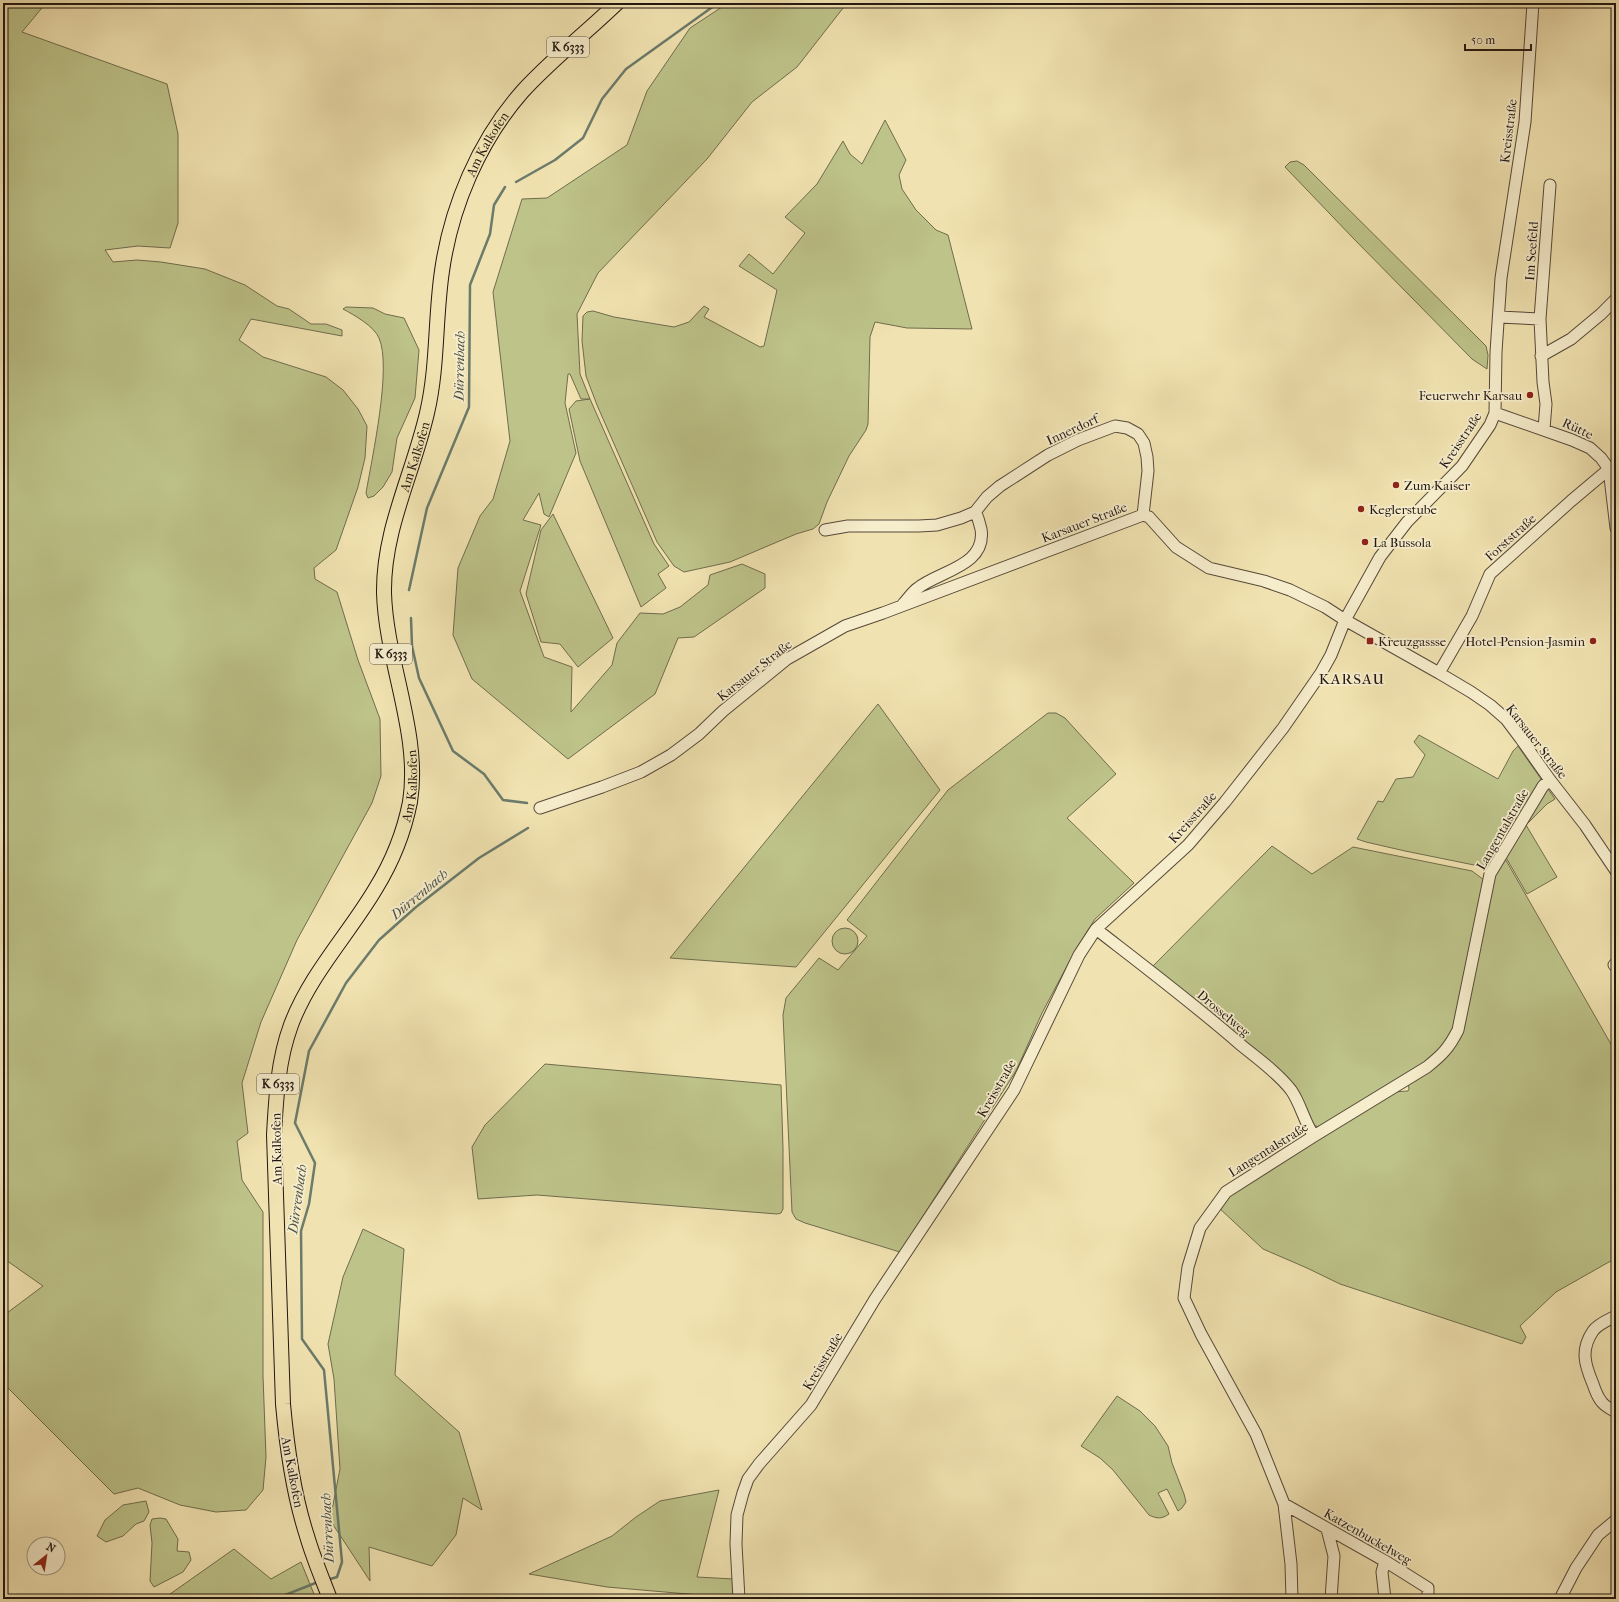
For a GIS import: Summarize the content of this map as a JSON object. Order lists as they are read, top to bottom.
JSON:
{
  "streets": {
    "main road": ["K 6333", "Am Kalkofen"],
    "street": [
      "Kreisstraße",
      "Im Seefeld",
      "Rütte",
      "Innerdorf",
      "Karsauer Straße",
      "Forststraße",
      "Langentalstraße",
      "Drosselweg",
      "Katzenbuckelweg"
    ]
  },
  "crossings": [
    ["Kreisstraße", "Rütte"],
    ["Kreisstraße", "Karsauer Straße"],
    ["Kreisstraße", "Drosselweg"],
    ["Im Seefeld", "Rütte"],
    ["Rütte", "Forststraße"],
    ["Innerdorf", "Karsauer Straße"],
    ["Karsauer Straße", "Forststraße"],
    ["Karsauer Straße", "Langentalstraße"],
    ["Langentalstraße", "Drosselweg"],
    ["Langentalstraße", "Katzenbuckelweg"]
  ],
  "districts": ["KARSAU"],
  "water": ["Dürrenbach"],
  "places": {
    "other": [
      "Feuerwehr Karsau",
      "Zum Kaiser",
      "Keglerstube",
      "La Bussola",
      "Hotel-Pension-Jasmin"
    ],
    "transit": ["Kreuzgassse"]
  },
  "scale_bar": "50 m",
  "north": "top right"
}
